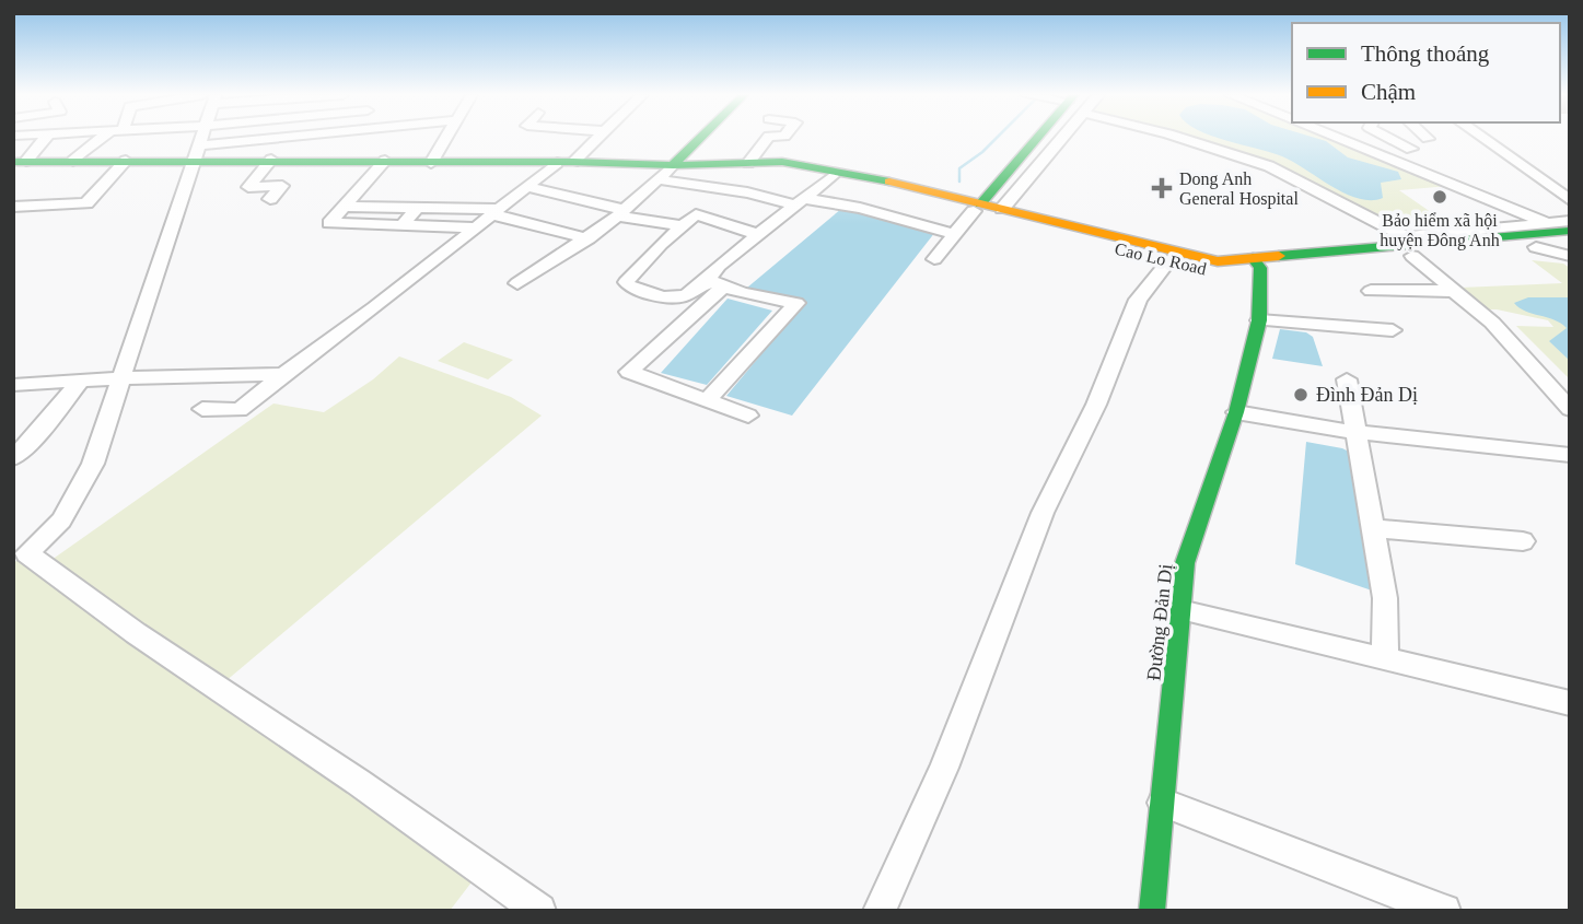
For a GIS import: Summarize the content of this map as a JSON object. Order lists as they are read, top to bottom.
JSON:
{
  "streets": {
    "main road": ["Cao Lo Road", "Đường Đản Dị"]
  },
  "crossings": [
    ["Cao Lo Road", "Đường Đản Dị"]
  ],
  "places": {
    "health": ["Dong Anh General Hospital"],
    "other": ["Bảo hiểm xã hội huyện Đông Anh", "Đình Đản Dị"]
  },
  "legend": ["Thông thoáng", "Chậm"]
}
